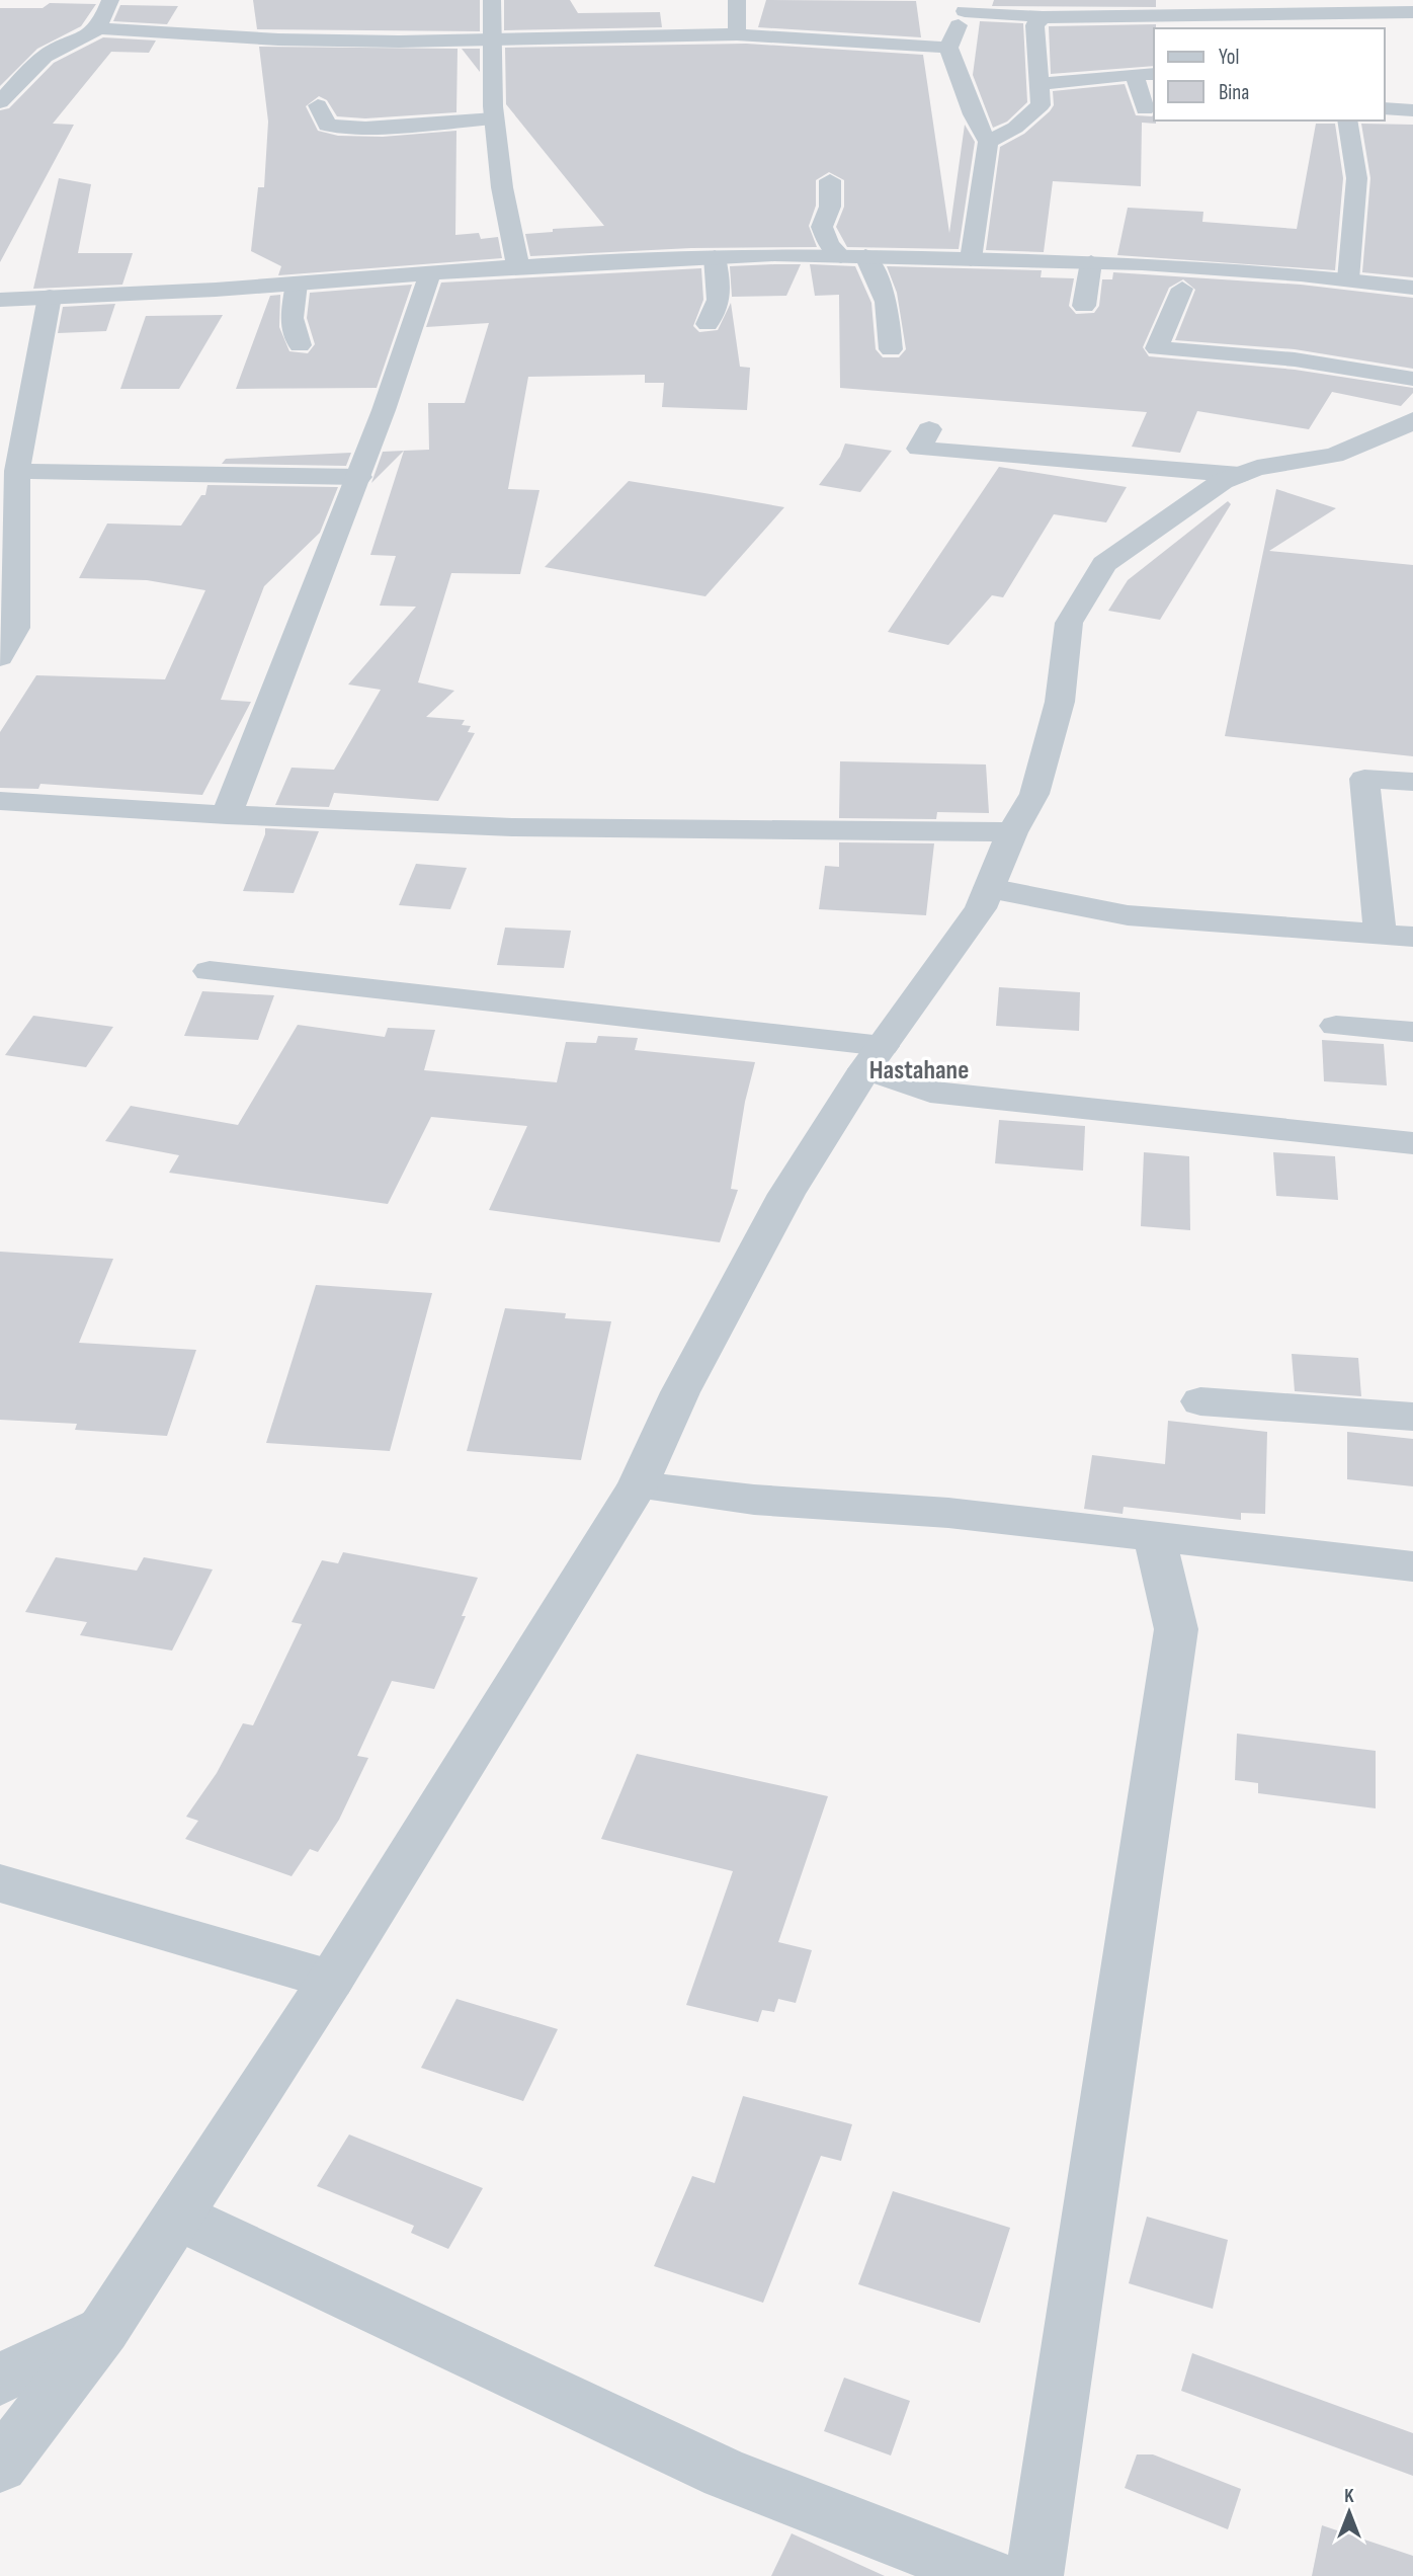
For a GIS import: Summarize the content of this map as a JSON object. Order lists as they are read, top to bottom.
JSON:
{
  "districts": ["Hastahane"],
  "legend": ["Yol", "Bina"],
  "north": "top"
}
